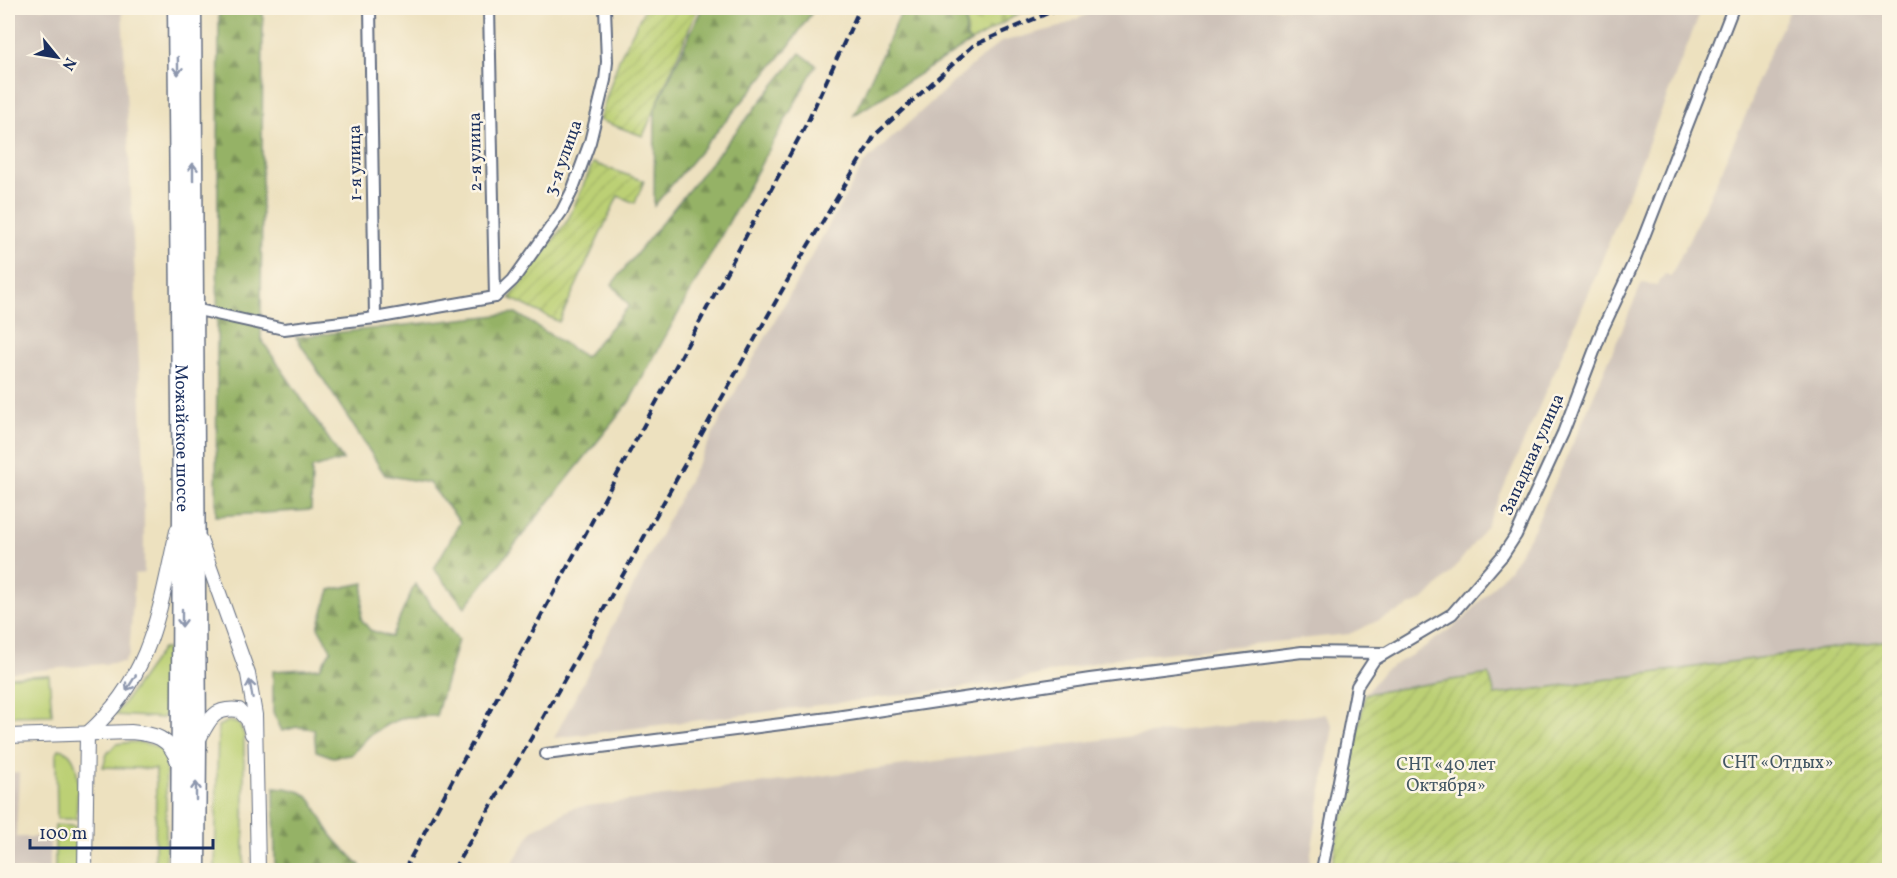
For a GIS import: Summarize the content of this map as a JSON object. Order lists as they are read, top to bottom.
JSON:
{
  "streets": {
    "main road": ["Можайское шоссе"],
    "street": [
      "2-я улица",
      "3-я улица",
      "1-я улица",
      "Западная улица"
    ]
  },
  "crossings": [
    ["2-я улица", "3-я улица"]
  ],
  "parks": ["СНТ «Отдых»", "СНТ «40 лет Октября»"],
  "scale_bar": "100 m",
  "north": "bottom right"
}
